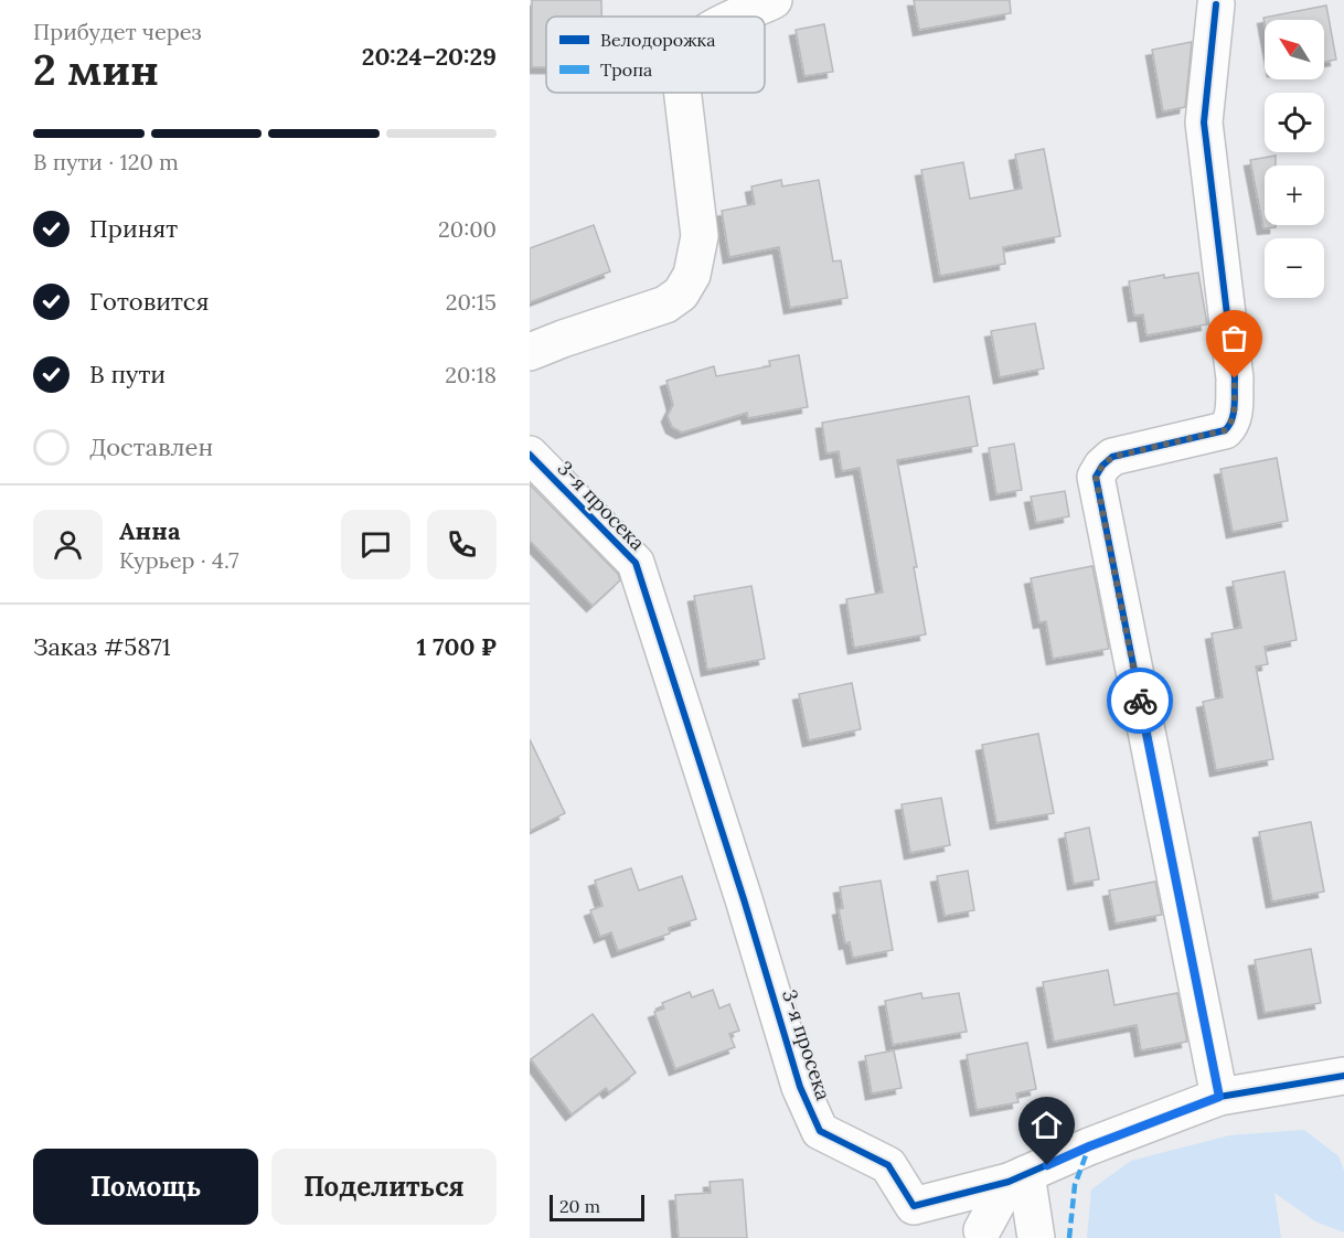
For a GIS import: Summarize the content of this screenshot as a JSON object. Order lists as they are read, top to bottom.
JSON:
{
  "streets": {
    "street": ["3-я просека"]
  },
  "legend": ["Велодорожка", "Тропа"],
  "scale_bar": "20 m",
  "north": "top left",
  "page": {
    "heading": ["2 мин", "Прибудет через", "20:24–20:29"],
    "panel": [
      "Анна",
      "Курьер · 4.7",
      "Заказ #5871",
      "1 700 ₽"
    ],
    "map_buttons": ["+", "−"],
    "bar": "В пути · 120 m",
    "list": [
      ["Принят", "20:00"],
      ["Готовится", "20:15"],
      ["В пути", "20:18"],
      "Доставлен"
    ],
    "buttons": ["Помощь", "Поделиться"],
    "scale": "20 m"
  }
}
